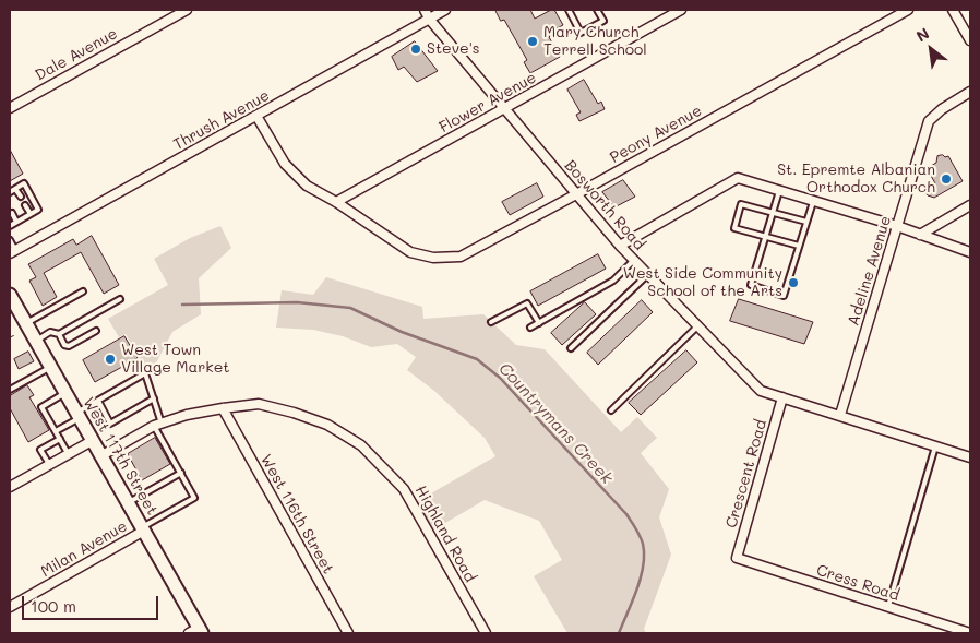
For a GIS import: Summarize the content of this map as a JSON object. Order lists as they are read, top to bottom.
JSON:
{
  "streets": {
    "main road": ["West 117th Street"],
    "street": [
      "Dale Avenue",
      "Flower Avenue",
      "Thrush Avenue",
      "Peony Avenue",
      "Bosworth Road",
      "Adeline Avenue",
      "Crescent Road",
      "West 116th Street",
      "Highland Road",
      "Milan Avenue",
      "Cress Road"
    ]
  },
  "crossings": [
    ["Flower Avenue", "Peony Avenue"],
    ["Flower Avenue", "Bosworth Road"],
    ["Thrush Avenue", "Bosworth Road"],
    ["Peony Avenue", "Bosworth Road"],
    ["Bosworth Road", "Adeline Avenue"],
    ["Bosworth Road", "Crescent Road"],
    ["West 117th Street", "Highland Road"],
    ["West 117th Street", "Milan Avenue"],
    ["Crescent Road", "Cress Road"],
    ["West 116th Street", "Highland Road"]
  ],
  "water": ["Countrymans Creek"],
  "places": [
    "Mary Church Terrell School",
    "Steve's",
    "St. Epremte Albanian Orthodox Church",
    "West Side Community School of the Arts",
    "West Town Village Market"
  ],
  "scale_bar": "100 m",
  "north": "top left"
}
